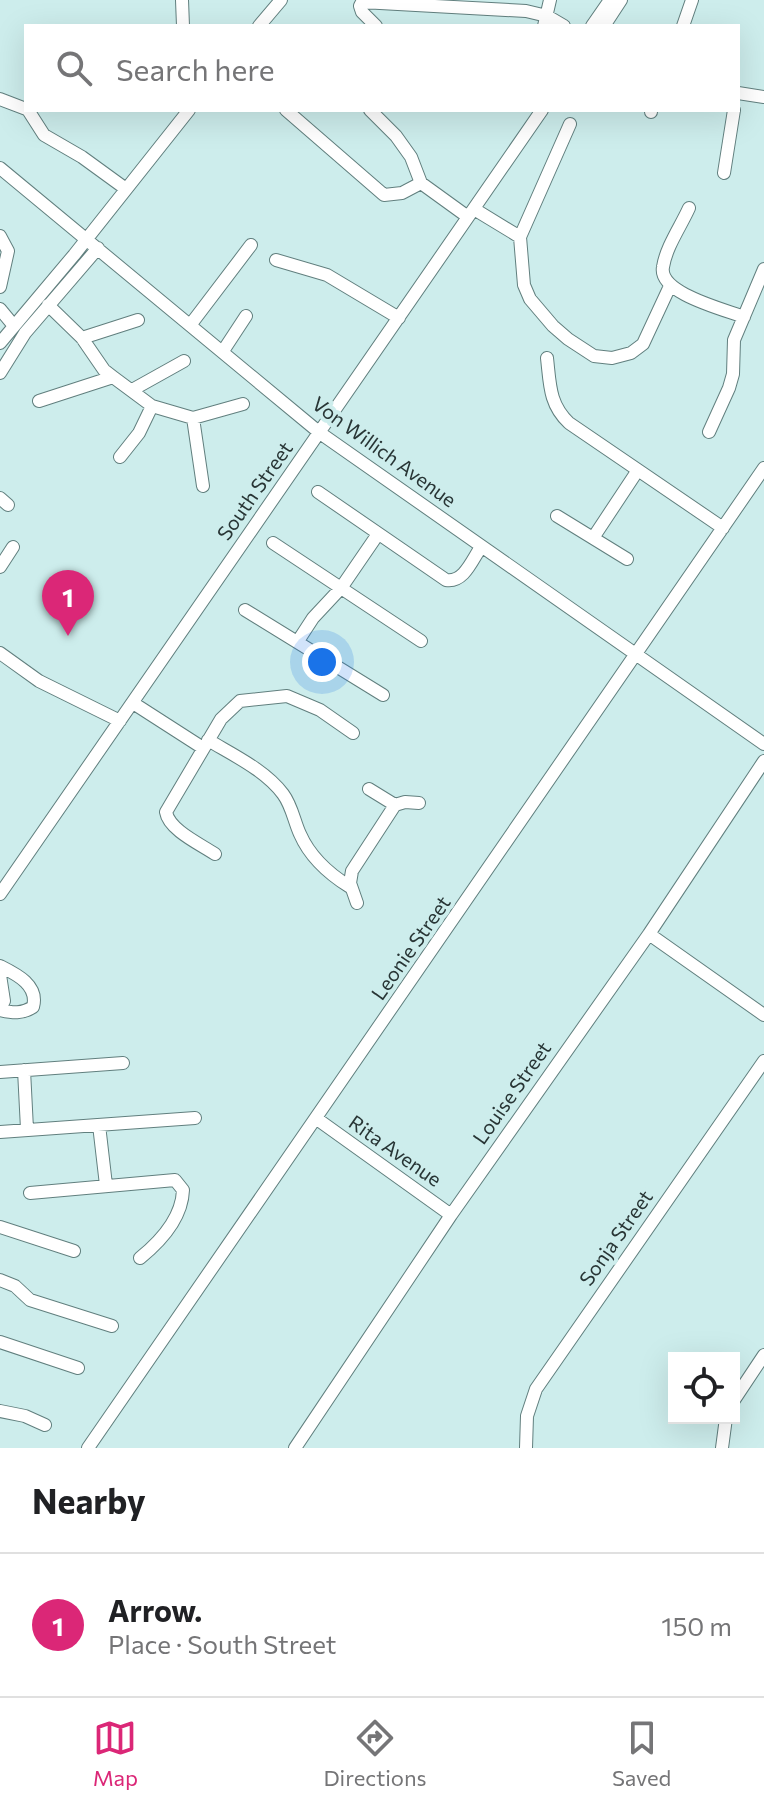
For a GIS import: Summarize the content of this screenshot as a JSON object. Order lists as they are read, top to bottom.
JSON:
{
  "streets": {
    "street": [
      "Von Willich Avenue",
      "South Street",
      "Leonie Street",
      "Louise Street",
      "Rita Avenue",
      "Sonja Street"
    ]
  },
  "crossings": [
    ["Von Willich Avenue", "South Street"],
    ["Von Willich Avenue", "Leonie Street"],
    ["Leonie Street", "Rita Avenue"],
    ["Louise Street", "Rita Avenue"]
  ],
  "page": {
    "search": "Search here",
    "pins": "1",
    "heading": "Nearby",
    "list": [
      {
        "mark": "1",
        "name": "Arrow.",
        "note": "Place · South Street",
        "value": "150 m"
      }
    ],
    "nav": ["Map", "Directions", "Saved"]
  }
}
